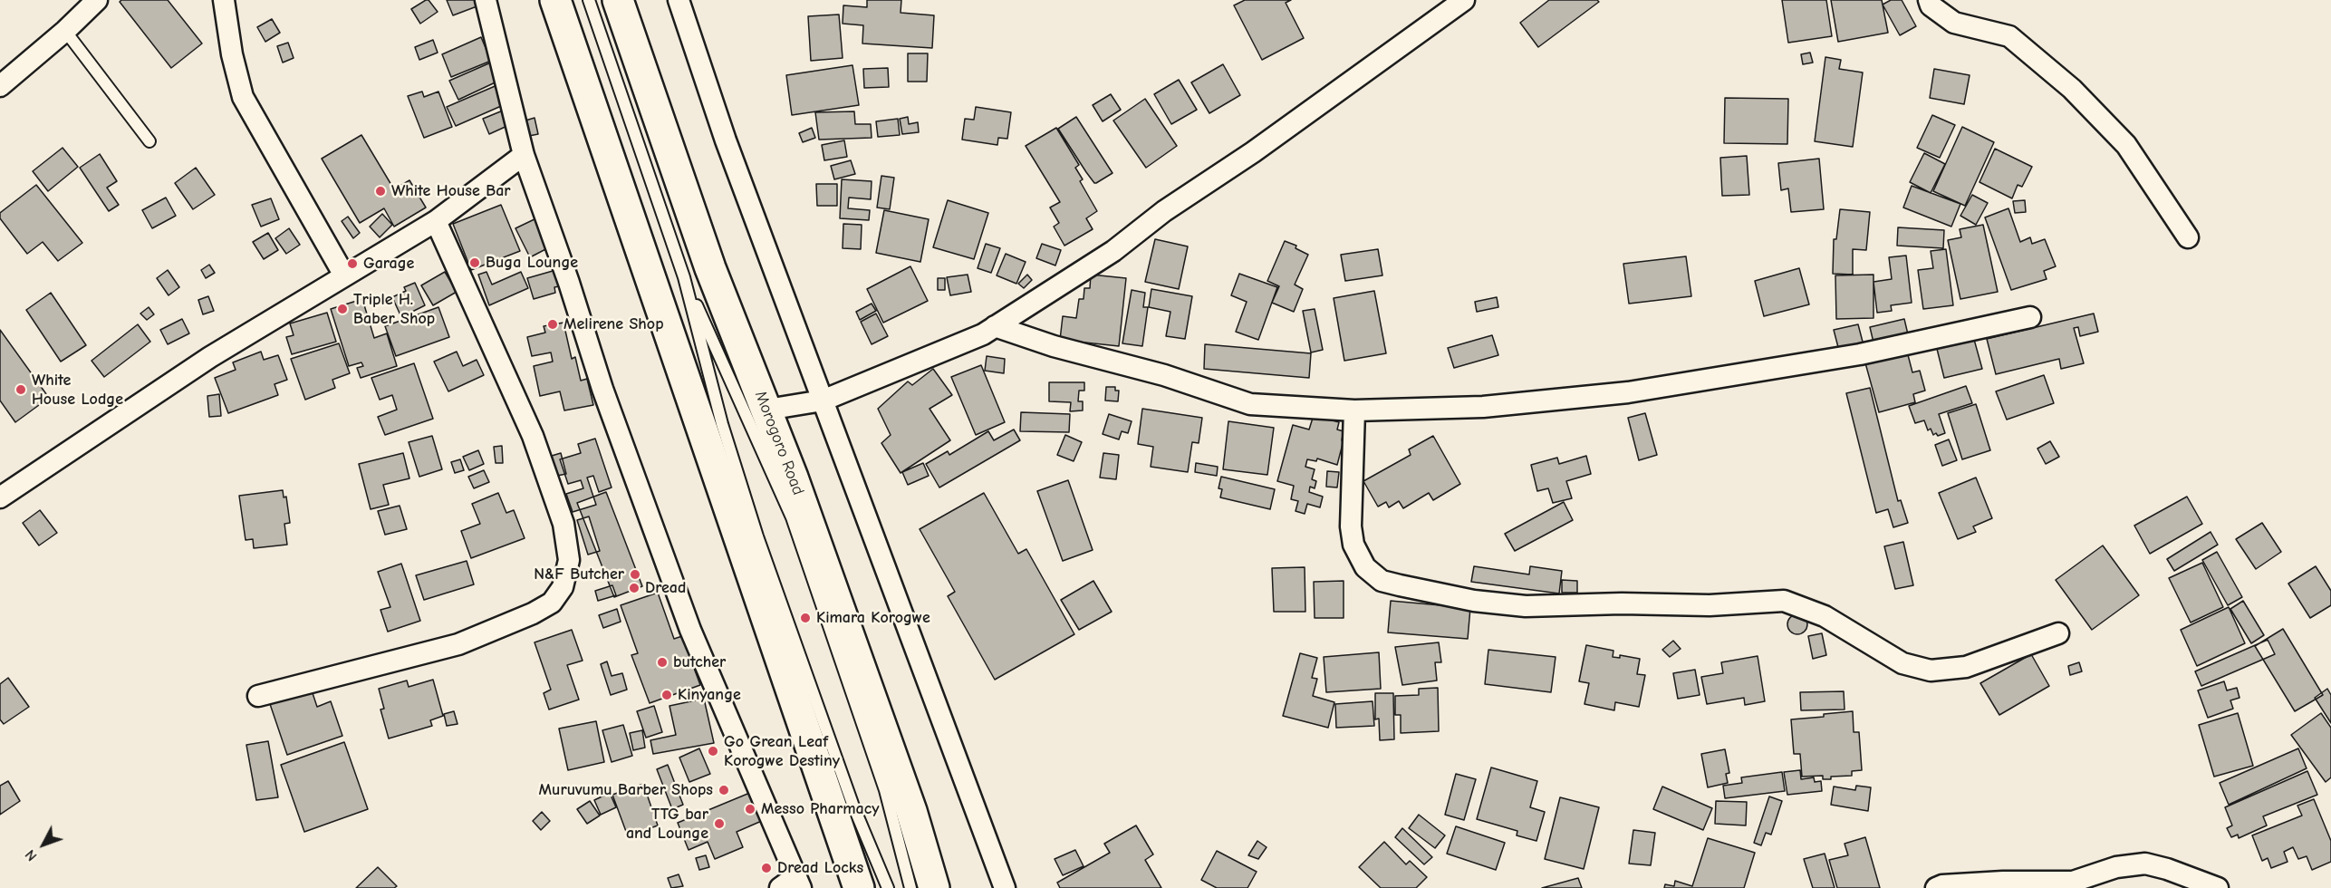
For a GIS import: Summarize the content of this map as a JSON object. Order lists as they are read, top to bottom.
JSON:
{
  "streets": {
    "highway": ["Morogoro Road"]
  },
  "places": [
    "White House Bar",
    "Buga Lounge",
    "Garage",
    "Triple H. Baber Shop",
    "Melirene Shop",
    "White House Lodge",
    "N&F Butcher",
    "Dread",
    "Kimara Korogwe",
    "butcher",
    "Kinyange",
    "Go Grean Leaf Korogwe Destiny",
    "Muruvumu Barber Shops",
    "Messo Pharmacy",
    "TTG bar and Lounge",
    "Dread Locks"
  ],
  "north": "bottom left"
}
